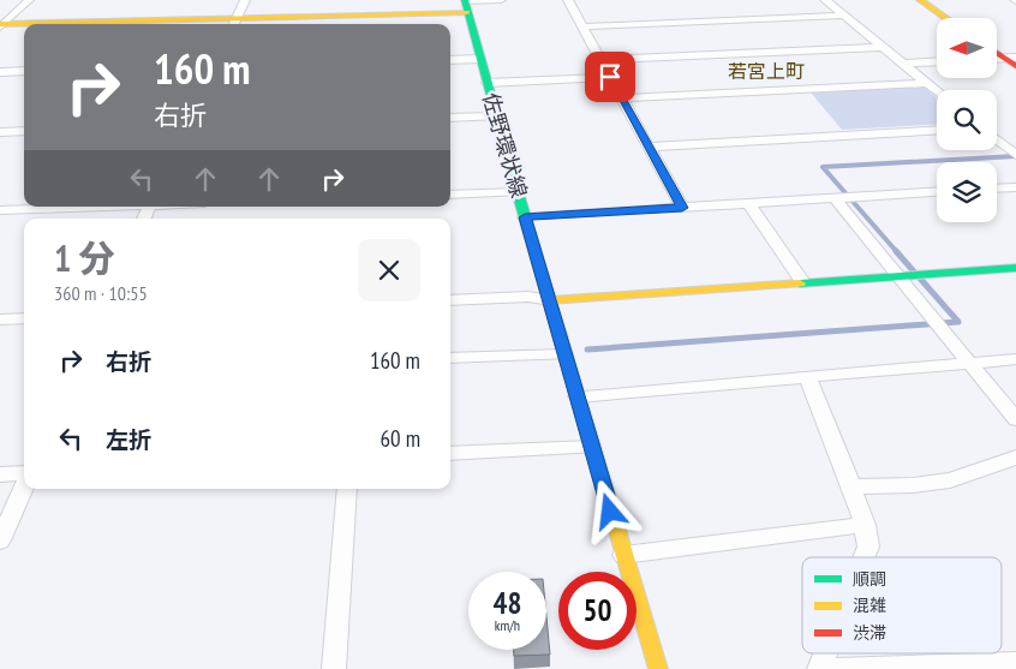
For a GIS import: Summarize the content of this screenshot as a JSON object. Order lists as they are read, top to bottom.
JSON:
{
  "streets": {
    "street": ["佐野環状線"]
  },
  "districts": ["若宮上町"],
  "legend": ["順調", "混雑", "渋滞"],
  "north": "left",
  "page": {
    "turn": ["160 m", "右折"],
    "heading": ["1 分", "360 m · 10:55"],
    "list": [
      {
        "name": "右折",
        "value": "160 m"
      },
      {
        "name": "左折",
        "value": "60 m"
      }
    ],
    "speed": "48 km/h",
    "limit": "50"
  }
}
